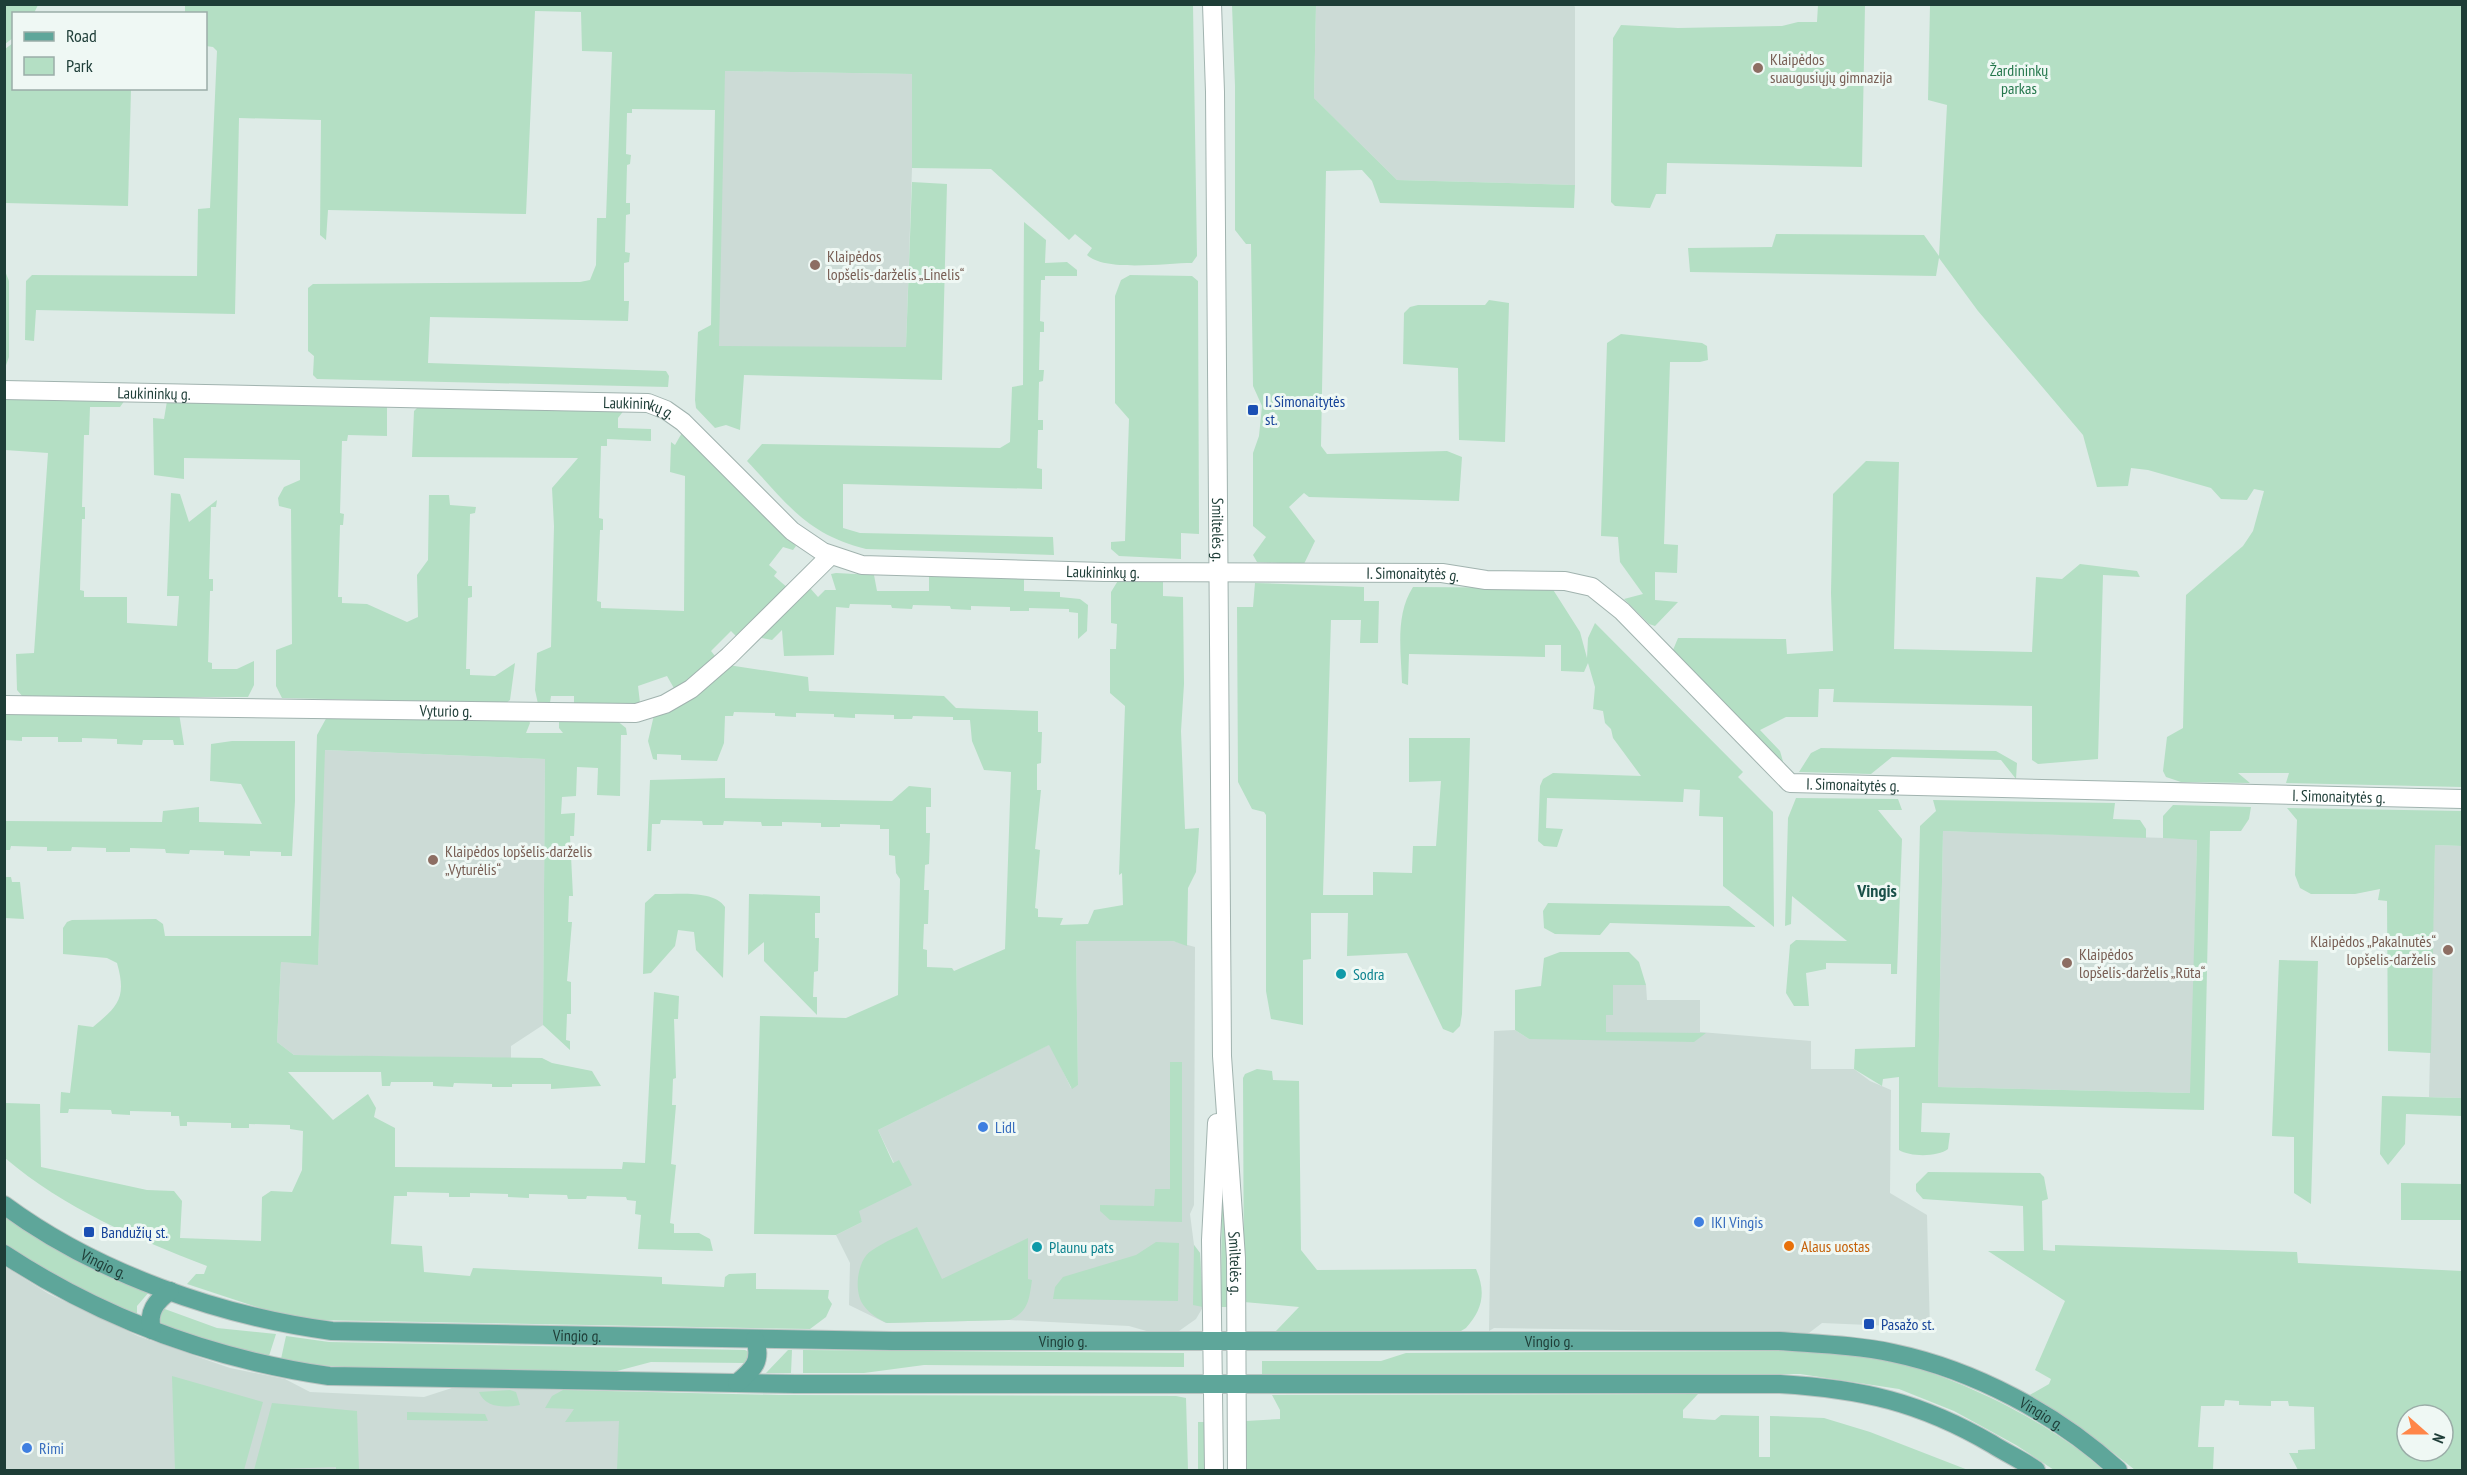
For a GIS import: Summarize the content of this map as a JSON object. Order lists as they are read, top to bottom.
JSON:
{
  "streets": {
    "main road": ["Vingio g."],
    "street": [
      "Laukininkų g.",
      "Smiltelės g.",
      "I. Simonaitytės g.",
      "Vyturio g."
    ]
  },
  "crossings": [
    ["Laukininkų g.", "Smiltelės g."],
    ["Laukininkų g.", "I. Simonaitytės g."],
    ["Laukininkų g.", "Vyturio g."],
    ["Smiltelės g.", "I. Simonaitytės g."],
    ["Smiltelės g.", "Vingio g."]
  ],
  "districts": ["Vingis"],
  "parks": ["Žardininkų parkas"],
  "places": {
    "other": [
      "Klaipėdos suaugusiųjų gimnazija",
      "Klaipėdos lopšelis-darželis „Linelis“",
      "Klaipėdos lopšelis-darželis „Vyturėlis“",
      "Klaipėdos „Pakalnutės“ lopšelis-darželis",
      "Klaipėdos lopšelis-darželis „Rūta“",
      "Sodra",
      "Lidl",
      "IKI Vingis",
      "Alaus uostas",
      "Plaunu pats",
      "Rimi"
    ],
    "transit": ["I. Simonaitytės st.", "Bandužių st.", "Pasažo st."]
  },
  "legend": ["Road", "Park"],
  "north": "right"
}
